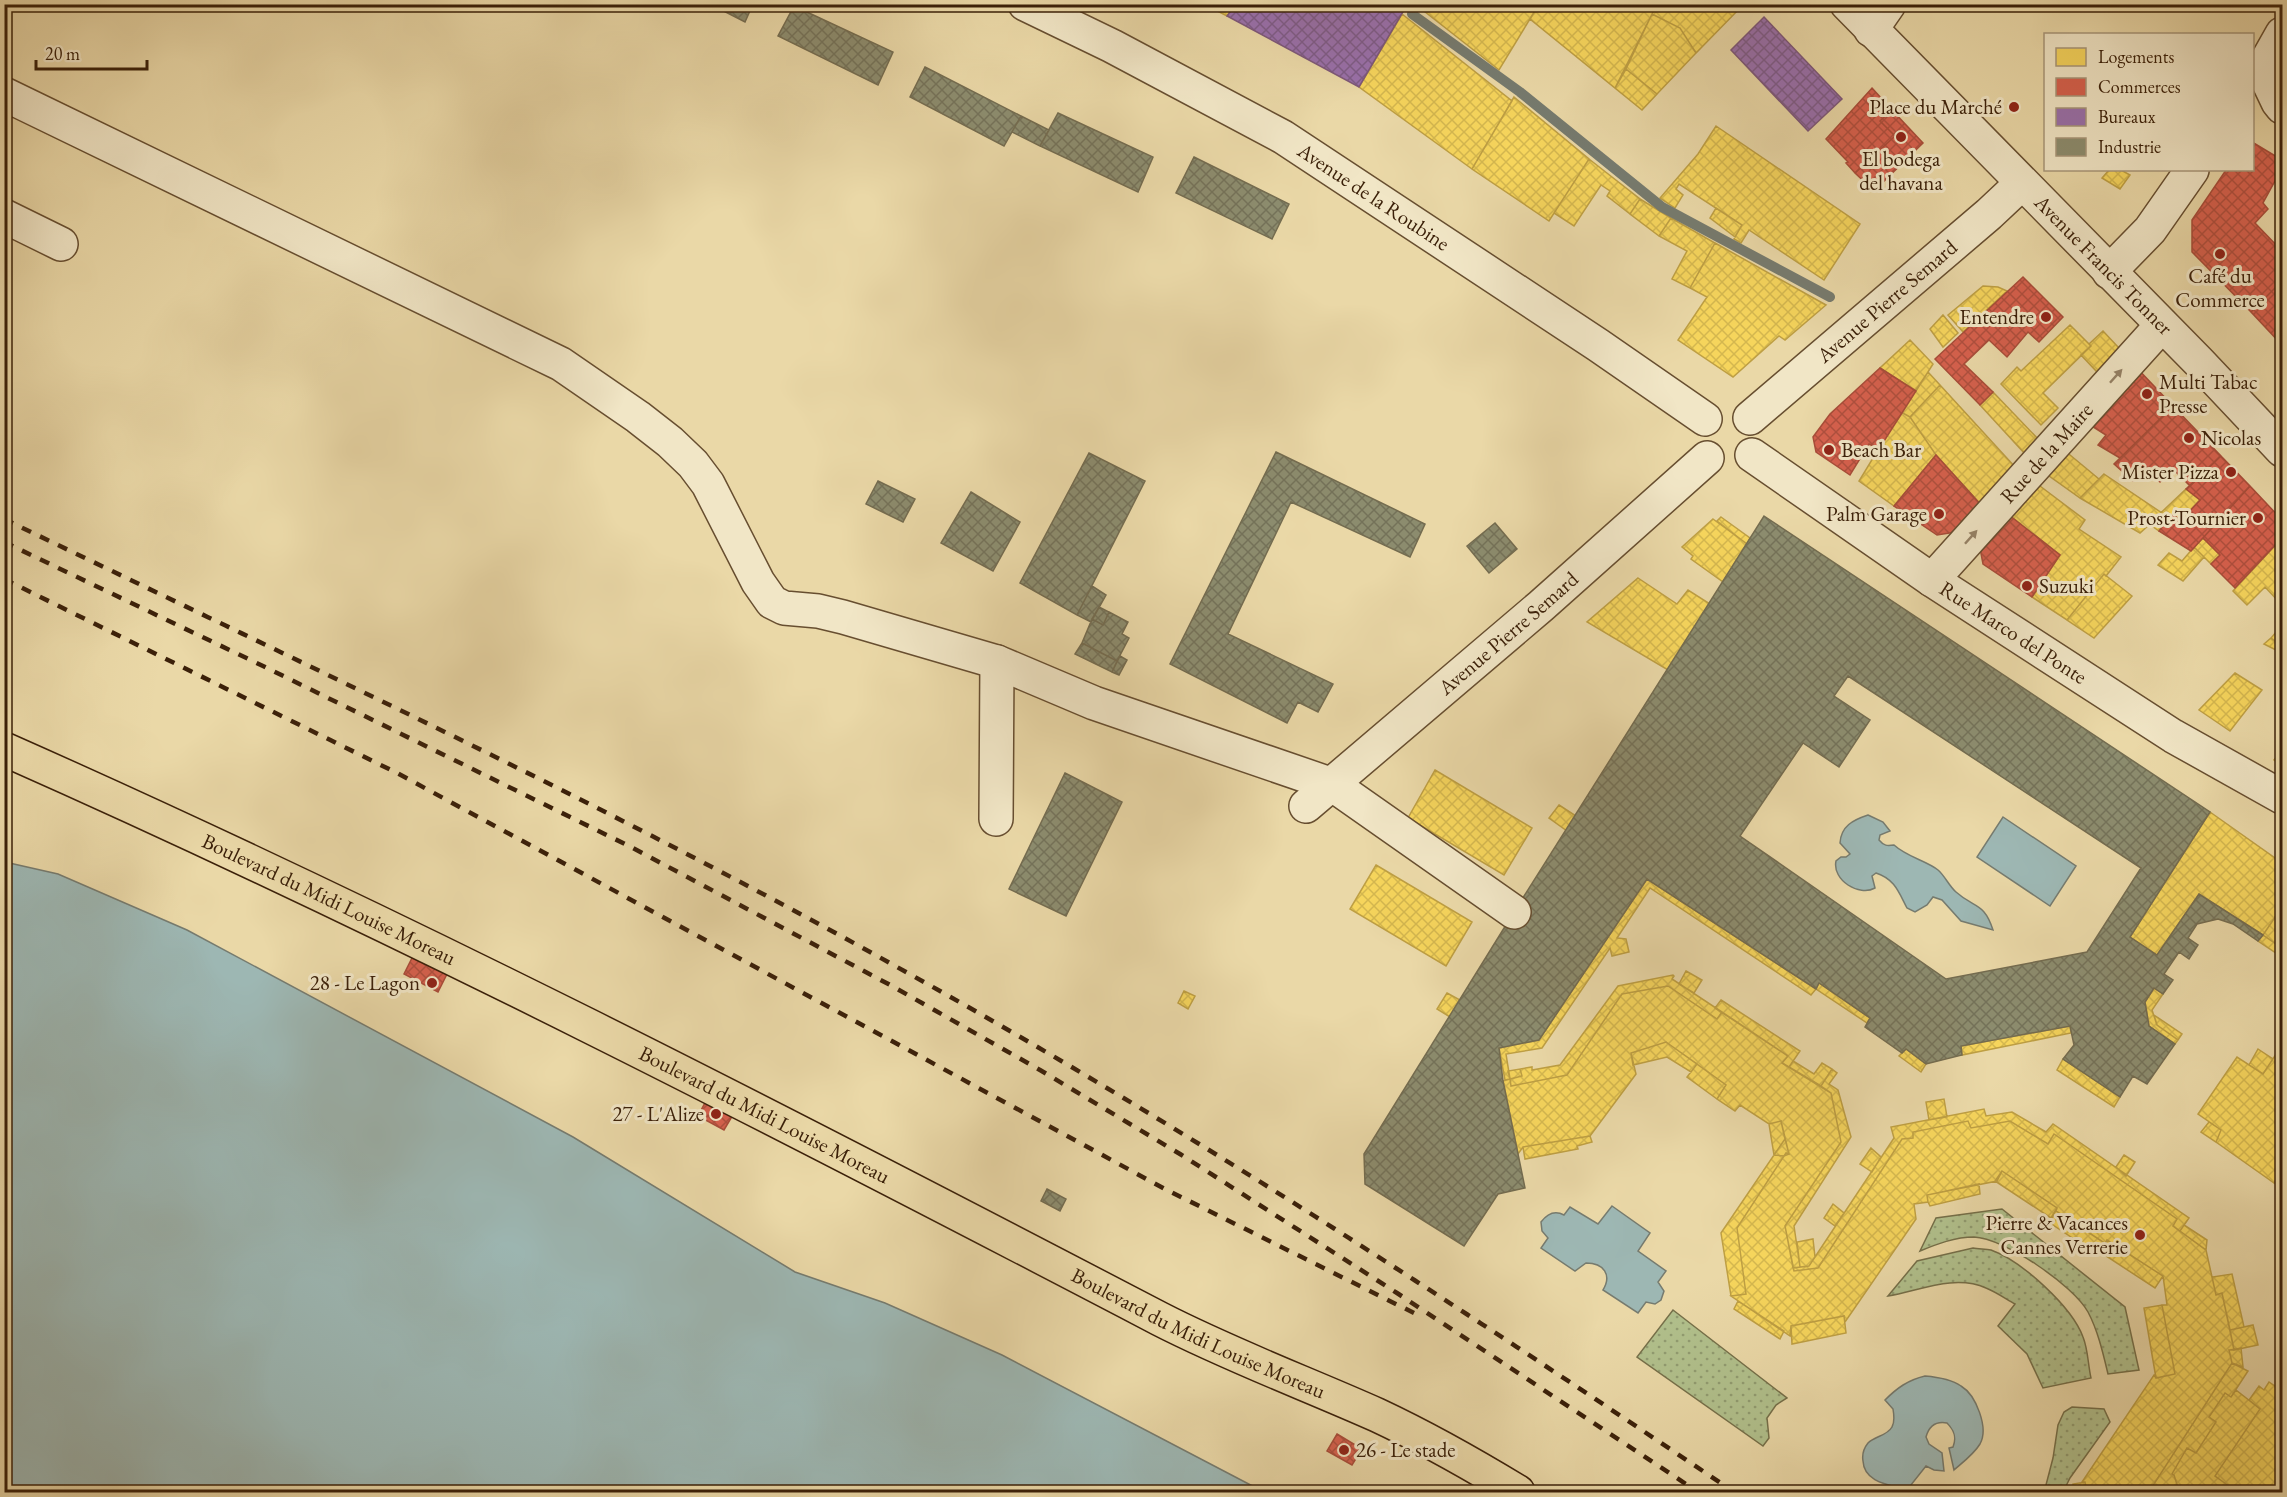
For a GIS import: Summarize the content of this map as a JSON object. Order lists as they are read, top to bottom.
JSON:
{
  "streets": {
    "main road": ["Boulevard du Midi Louise Moreau"],
    "street": [
      "Avenue de la Roubine",
      "Avenue Francis Tonner",
      "Avenue Pierre Semard",
      "Rue de la Maire",
      "Rue Marco del Ponte"
    ]
  },
  "crossings": [
    ["Avenue de la Roubine", "Avenue Pierre Semard"],
    ["Avenue de la Roubine", "Rue Marco del Ponte"],
    ["Avenue Francis Tonner", "Avenue Pierre Semard"],
    ["Avenue Francis Tonner", "Rue de la Maire"],
    ["Avenue Pierre Semard", "Rue Marco del Ponte"],
    ["Rue de la Maire", "Rue Marco del Ponte"]
  ],
  "one_way": ["Rue de la Maire"],
  "places": [
    "Place du Marché",
    "El bodega del havana",
    "Café du Commerce",
    "Entendre",
    "Multi Tabac Presse",
    "Nicolas",
    "Beach Bar",
    "Mister Pizza",
    "Palm Garage",
    "Prost-Tournier",
    "Suzuki",
    "28 - Le Lagon",
    "27 - L'Alize",
    "Pierre & Vacances Cannes Verrerie",
    "26 - Le stade"
  ],
  "legend": [
    "Logements",
    "Commerces",
    "Bureaux",
    "Industrie"
  ],
  "scale_bar": "20 m"
}
